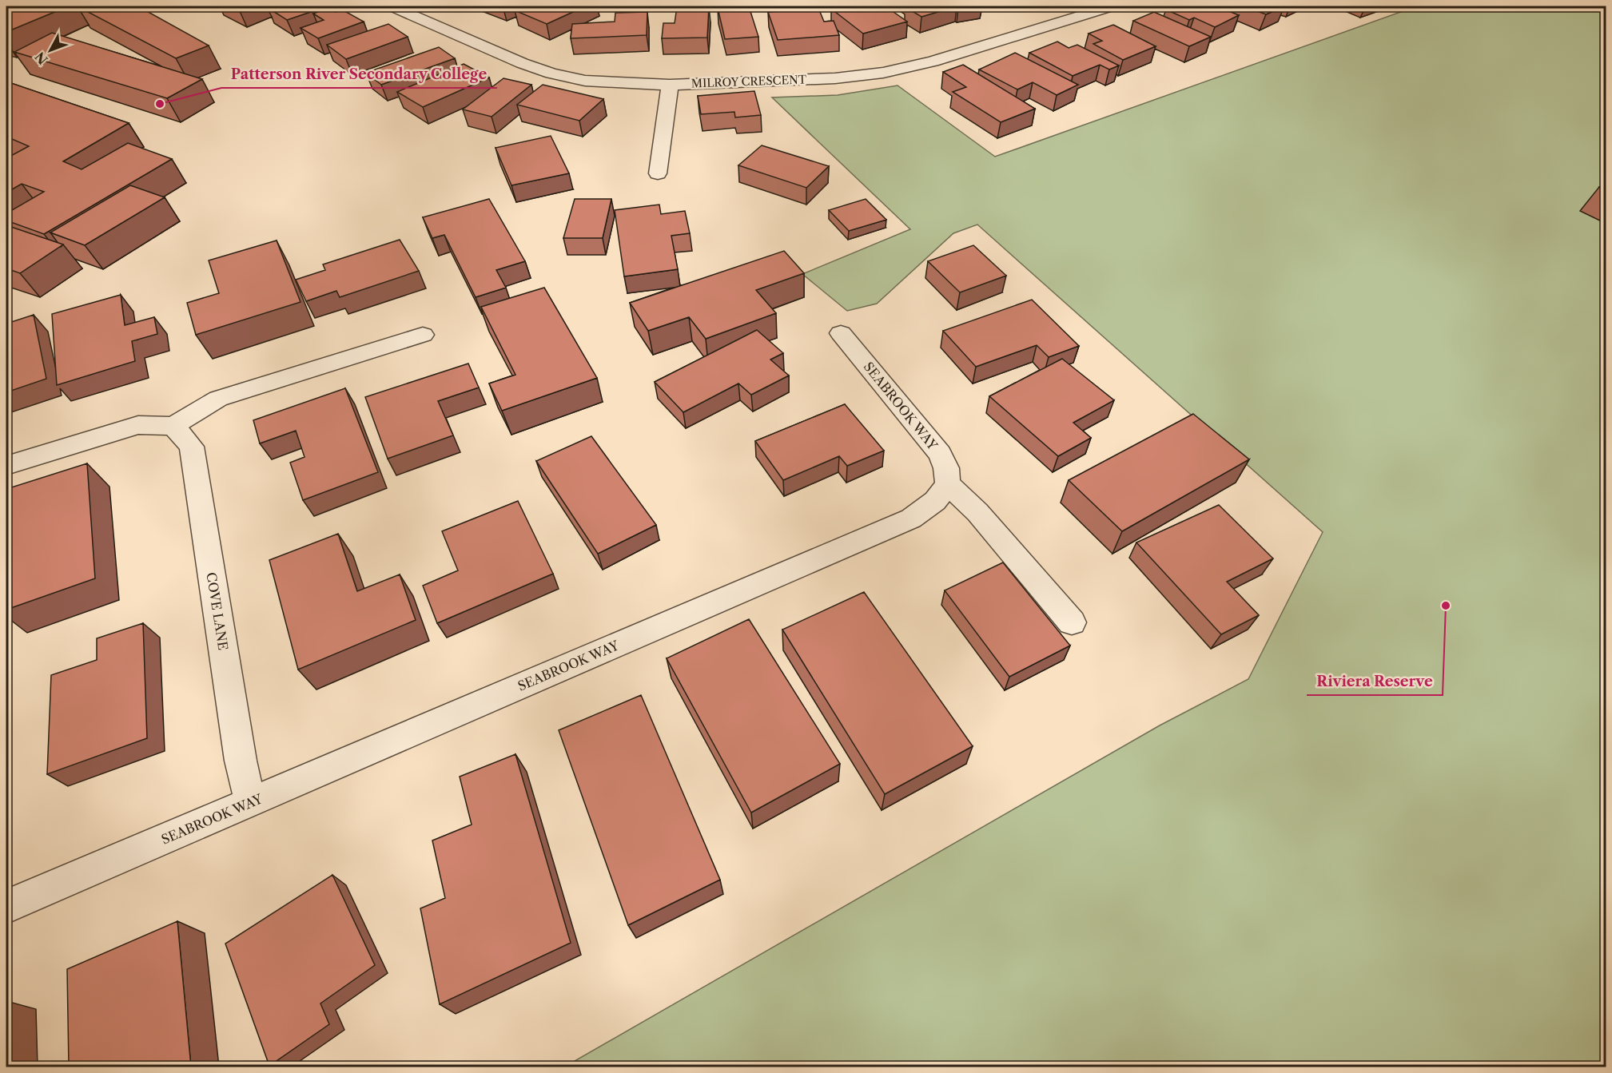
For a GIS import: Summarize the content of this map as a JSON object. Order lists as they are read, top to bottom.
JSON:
{
  "streets": {
    "street": ["MILROY CRESCENT", "SEABROOK WAY", "COVE LANE"]
  },
  "crossings": [
    ["SEABROOK WAY", "COVE LANE"]
  ],
  "places": ["Patterson River Secondary College", "Riviera Reserve"],
  "north": "bottom left"
}
